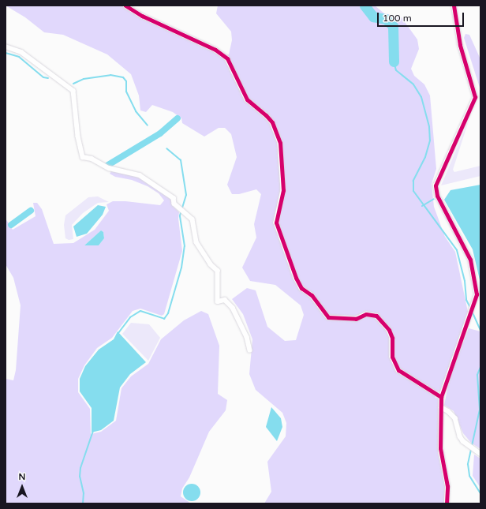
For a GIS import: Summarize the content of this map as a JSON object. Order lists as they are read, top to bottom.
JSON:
{
  "scale_bar": "100 m",
  "north": "top"
}
